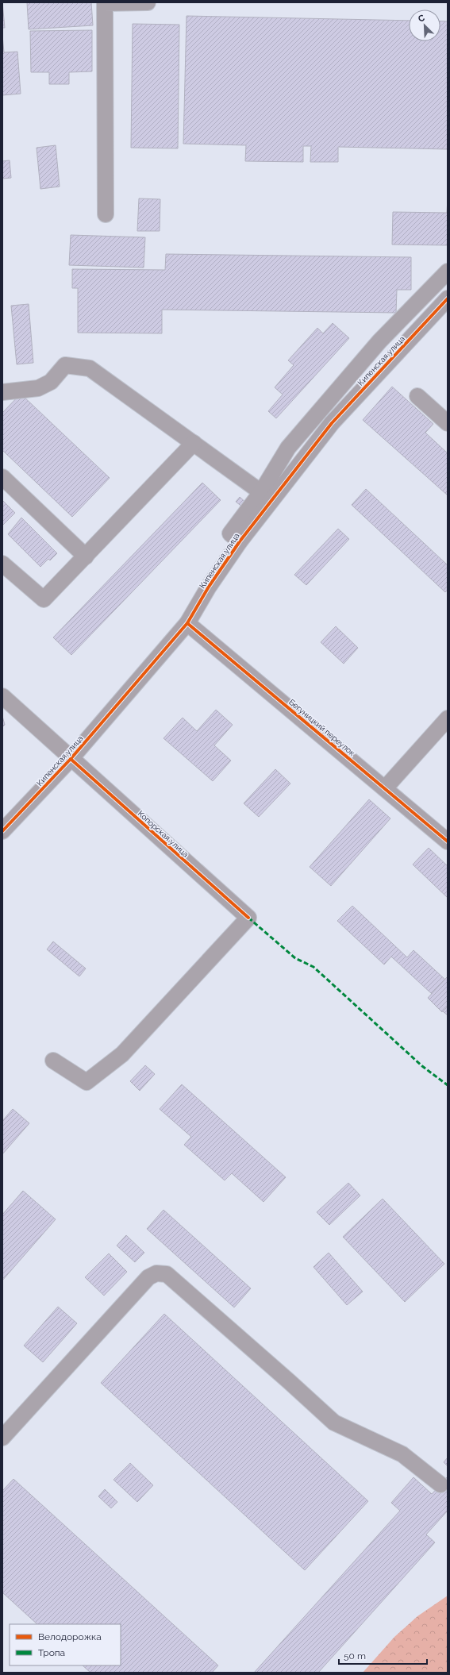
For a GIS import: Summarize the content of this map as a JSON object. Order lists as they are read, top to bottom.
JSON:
{
  "streets": {
    "street": ["Кипенская улица", "Бегуницкий переулок", "Копорская улица"]
  },
  "crossings": [
    ["Кипенская улица", "Бегуницкий переулок"],
    ["Кипенская улица", "Копорская улица"]
  ],
  "legend": ["Велодорожка", "Тропа"],
  "scale_bar": "50 m",
  "north": "top left"
}
